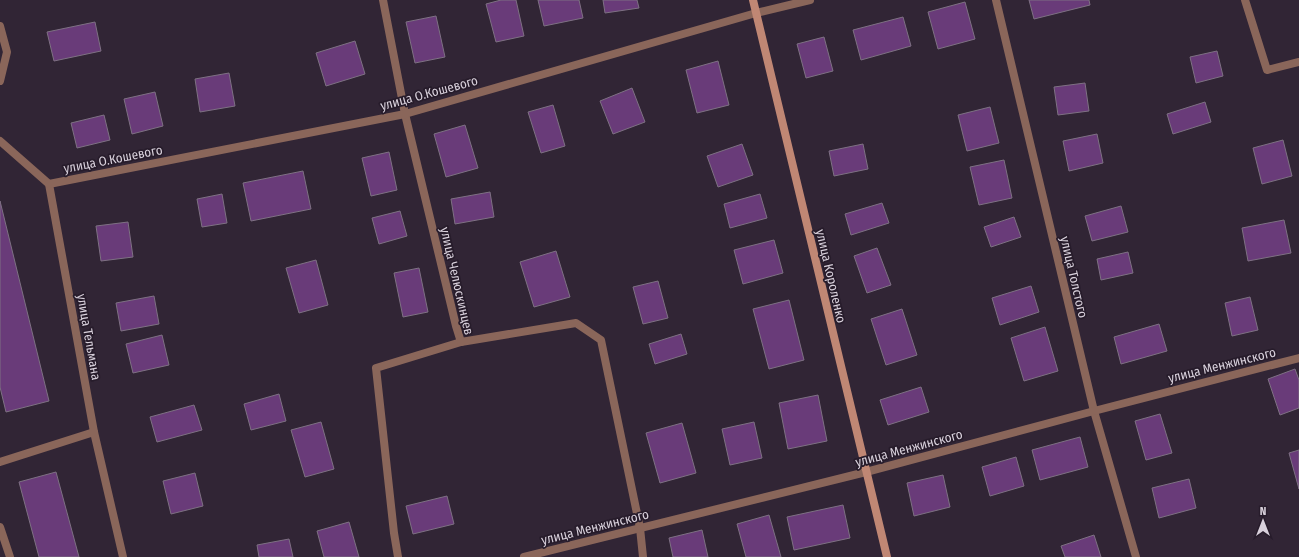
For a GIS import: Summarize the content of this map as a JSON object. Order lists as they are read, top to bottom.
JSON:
{
  "streets": {
    "street": [
      "улица О.Кошевого",
      "улица Короленко",
      "улица Толстого",
      "улица Челюскинцев",
      "улица Тельмана",
      "улица Менжинского"
    ]
  },
  "crossings": [
    ["улица О.Кошевого", "улица Короленко"],
    ["улица О.Кошевого", "улица Челюскинцев"],
    ["улица О.Кошевого", "улица Тельмана"],
    ["улица Короленко", "улица Менжинского"],
    ["улица Толстого", "улица Менжинского"]
  ],
  "north": "top"
}
